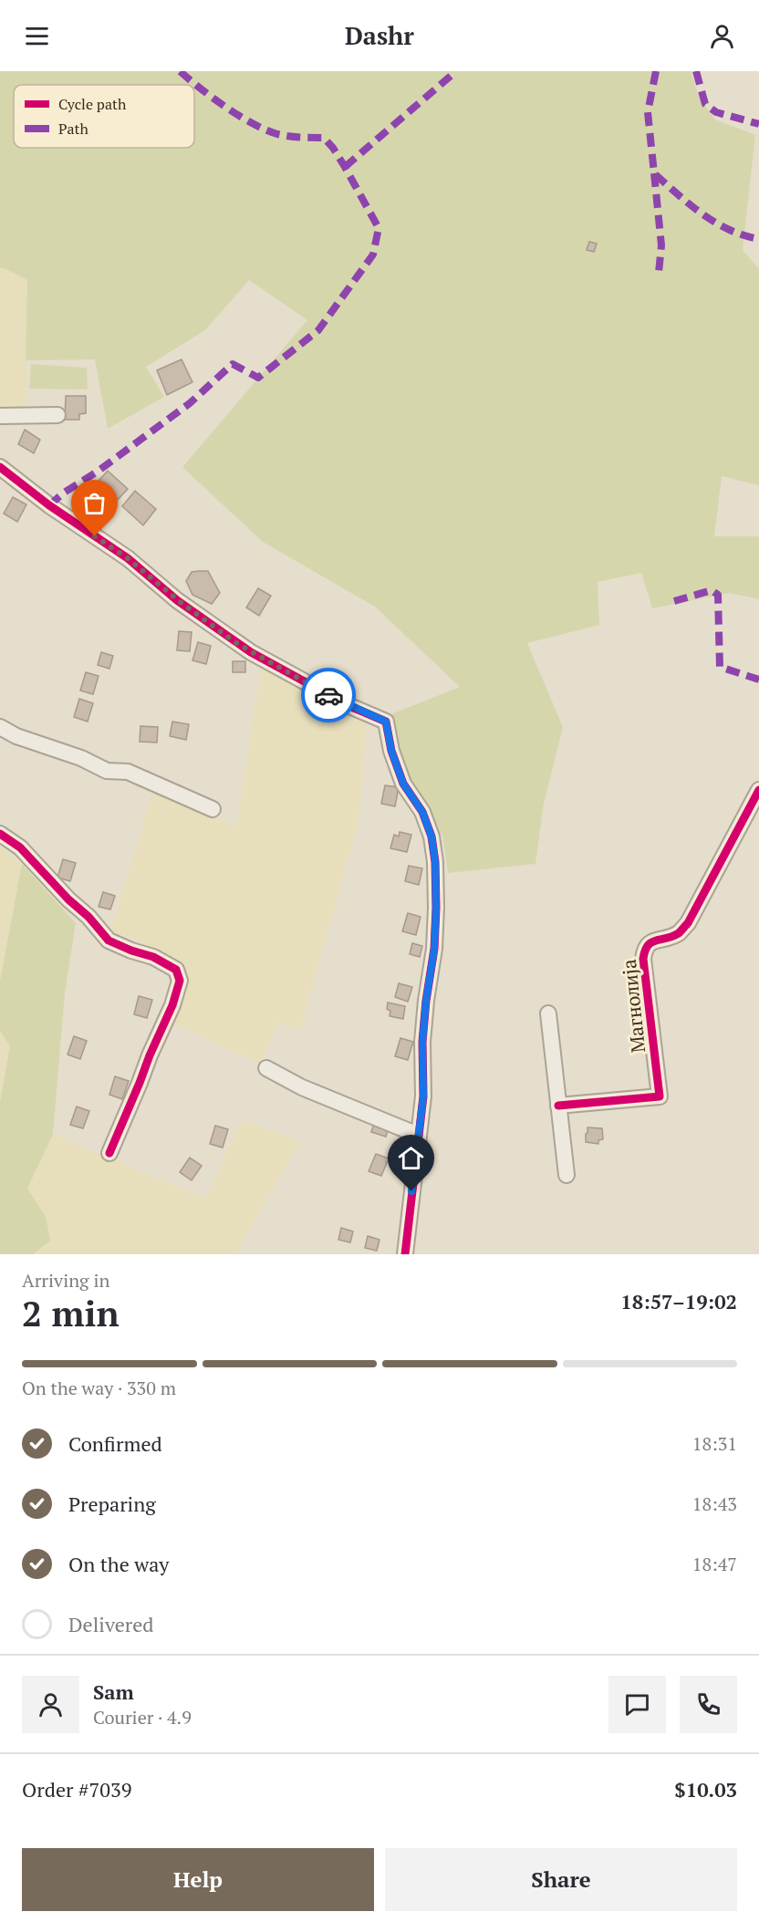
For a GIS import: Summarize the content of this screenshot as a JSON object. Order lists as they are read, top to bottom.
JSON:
{
  "streets": {
    "street": ["Магнолија"]
  },
  "legend": ["Cycle path", "Path"],
  "page": {
    "header": "Dashr",
    "heading": ["2 min", "Arriving in", "18:57–19:02"],
    "panel": [
      "Sam",
      "Courier · 4.9",
      "Order #7039",
      "$10.03"
    ],
    "bar": "On the way · 330 m",
    "list": [
      ["Confirmed", "18:31"],
      ["Preparing", "18:43"],
      ["On the way", "18:47"],
      "Delivered"
    ],
    "buttons": ["Help", "Share"]
  }
}
